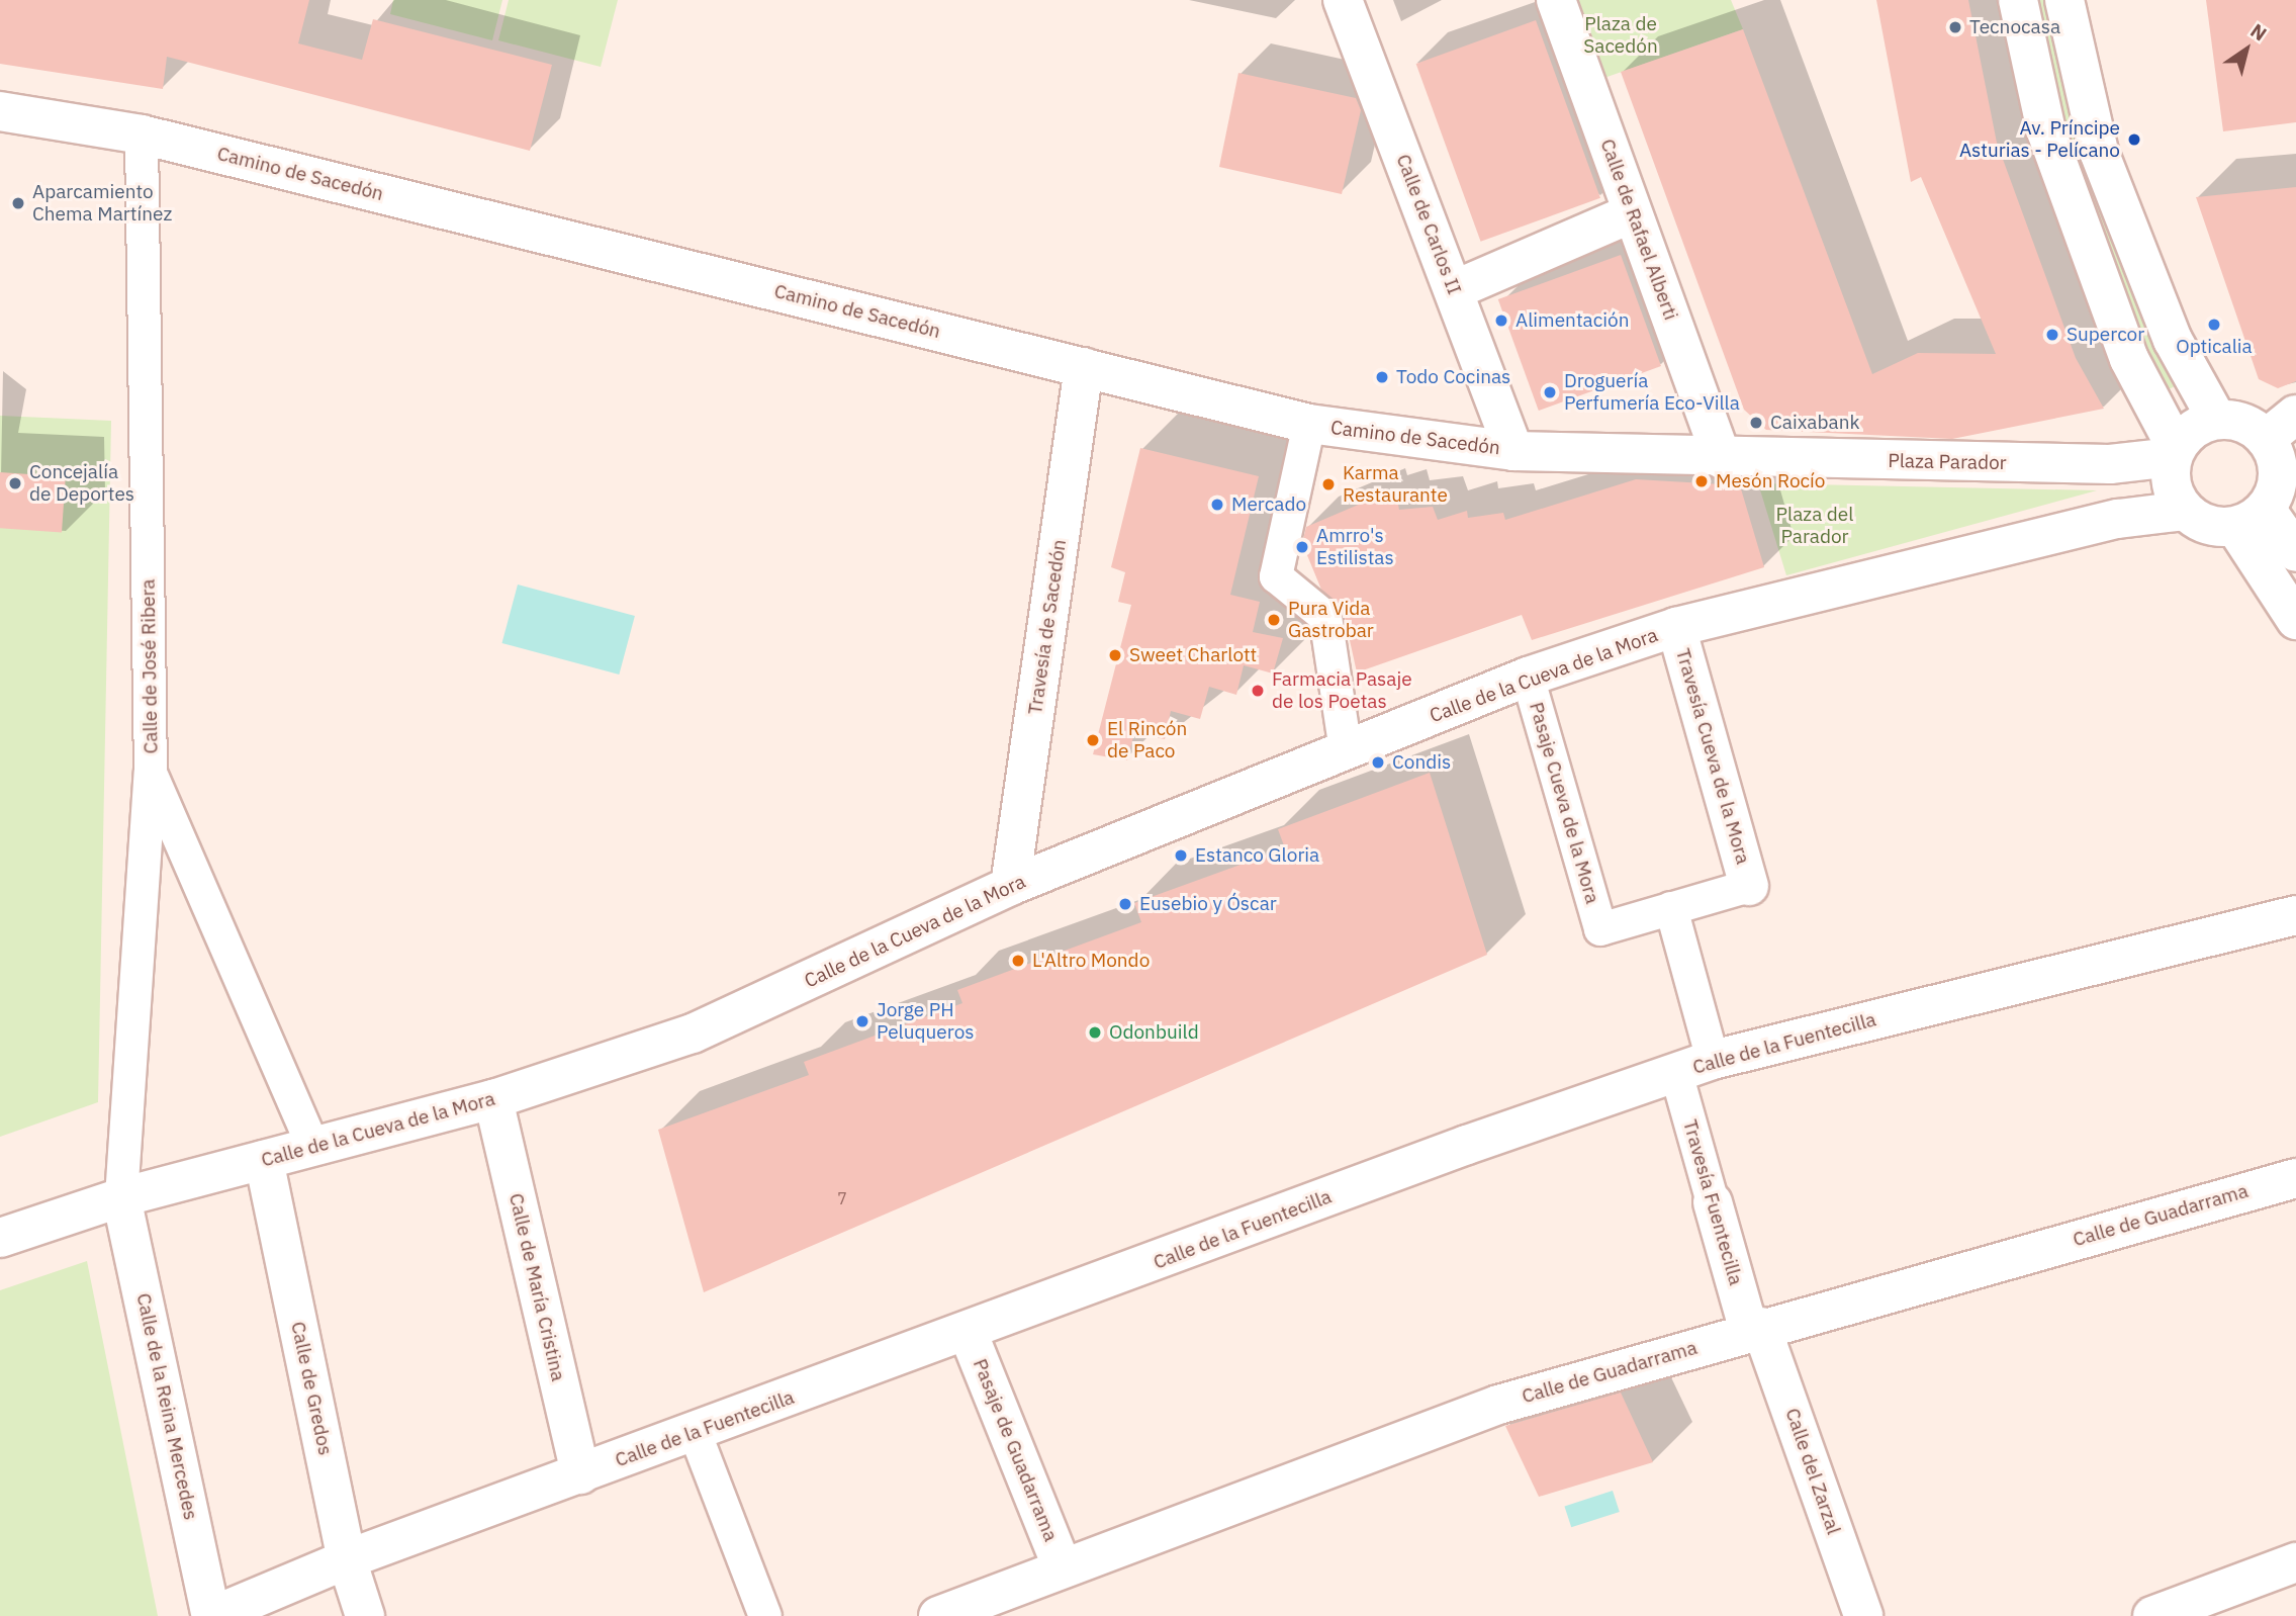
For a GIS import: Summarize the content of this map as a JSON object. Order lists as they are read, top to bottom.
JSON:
{
  "streets": {
    "street": [
      "Camino de Sacedón",
      "Calle de Carlos II",
      "Calle de Rafael Alberti",
      "Plaza Parador",
      "Travesía de Sacedón",
      "Calle de José Ribera",
      "Calle de la Cueva de la Mora",
      "Travesía Cueva de la Mora",
      "Pasaje Cueva de la Mora",
      "Calle de la Fuentecilla",
      "Travesía Fuentecilla",
      "Calle de Guadarrama",
      "Calle de María Cristina",
      "Calle de Gredos",
      "Calle de la Reina Mercedes",
      "Pasaje de Guadarrama",
      "Calle del Zarzal"
    ]
  },
  "crossings": [
    ["Camino de Sacedón", "Calle de Carlos II"],
    ["Camino de Sacedón", "Calle de Rafael Alberti"],
    ["Camino de Sacedón", "Plaza Parador"],
    ["Camino de Sacedón", "Travesía de Sacedón"],
    ["Camino de Sacedón", "Calle de José Ribera"],
    ["Calle de Rafael Alberti", "Plaza Parador"],
    ["Plaza Parador", "Calle de la Cueva de la Mora"],
    ["Travesía de Sacedón", "Calle de la Cueva de la Mora"],
    ["Calle de José Ribera", "Calle de la Cueva de la Mora"],
    ["Calle de José Ribera", "Calle de la Reina Mercedes"],
    ["Calle de la Cueva de la Mora", "Travesía Cueva de la Mora"],
    ["Calle de la Cueva de la Mora", "Pasaje Cueva de la Mora"],
    ["Calle de la Cueva de la Mora", "Calle de María Cristina"],
    ["Calle de la Cueva de la Mora", "Calle de Gredos"],
    ["Calle de la Cueva de la Mora", "Calle de la Reina Mercedes"],
    ["Calle de la Fuentecilla", "Travesía Fuentecilla"],
    ["Calle de la Fuentecilla", "Calle de María Cristina"],
    ["Calle de la Fuentecilla", "Calle de Gredos"],
    ["Calle de la Fuentecilla", "Calle de la Reina Mercedes"],
    ["Calle de la Fuentecilla", "Pasaje de Guadarrama"],
    ["Travesía Fuentecilla", "Calle de Guadarrama"],
    ["Travesía Fuentecilla", "Calle del Zarzal"],
    ["Calle de Guadarrama", "Pasaje de Guadarrama"],
    ["Calle de Guadarrama", "Calle del Zarzal"]
  ],
  "parks": ["Plaza de Sacedón", "Plaza del Parador"],
  "places": [
    "Tecnocasa",
    "Av. Príncipe Asturias - Pelícano",
    "Aparcamiento Chema Martínez",
    "Alimentación",
    "Opticalia",
    "Supercor",
    "Todo Cocinas",
    "Droguería Perfumería Eco-Villa",
    "Caixabank",
    "Mesón Rocío",
    "Concejalía de Deportes",
    "Karma Restaurante",
    "Mercado",
    "Amrro's Estilistas",
    "Pura Vida Gastrobar",
    "Sweet Charlott",
    "Farmacia Pasaje de los Poetas",
    "El Rincón de Paco",
    "Condis",
    "Estanco Gloria",
    "Eusebio y Óscar",
    "L'Altro Mondo",
    "Jorge PH Peluqueros",
    "Odonbuild"
  ],
  "house_numbers": ["7"],
  "north": "top right"
}
